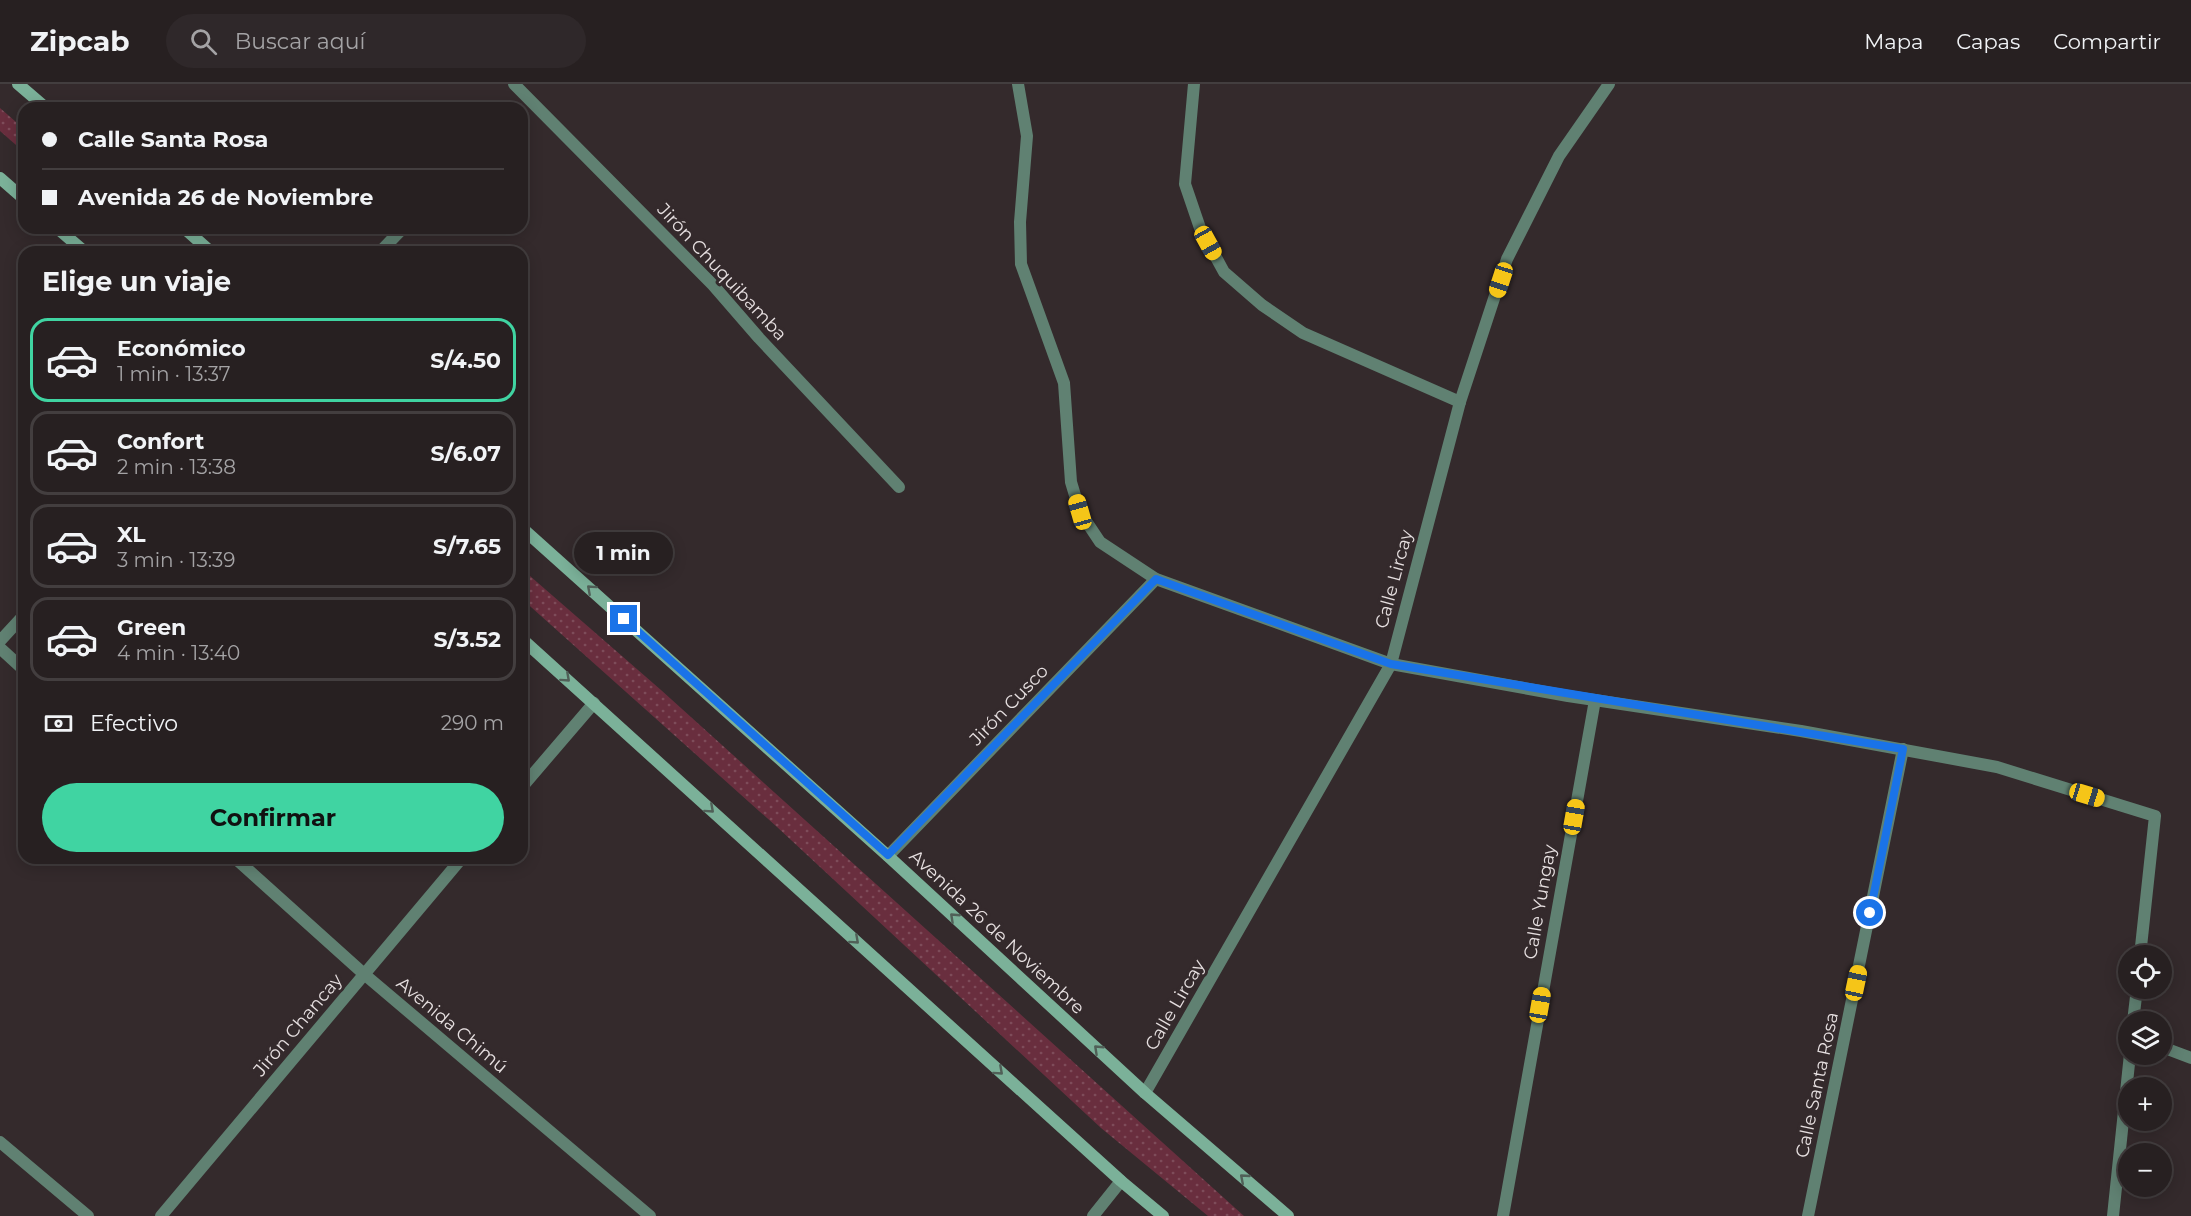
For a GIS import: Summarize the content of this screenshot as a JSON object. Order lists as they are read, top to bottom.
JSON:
{
  "streets": {
    "main road": ["Avenida 26 de Noviembre"],
    "street": [
      "Jirón Chuquibamba",
      "Calle Lircay",
      "Jirón Cusco",
      "Calle Yungay",
      "Jirón Chancay",
      "Avenida Chimú",
      "Calle Santa Rosa"
    ]
  },
  "crossings": [
    ["Calle Lircay", "Avenida 26 de Noviembre"],
    ["Jirón Cusco", "Avenida 26 de Noviembre"],
    ["Jirón Chancay", "Avenida Chimú"]
  ],
  "page": {
    "header": "Zipcab",
    "search": "Buscar aquí",
    "nav": ["Mapa", "Capas", "Compartir"],
    "banner": ["Calle Santa Rosa", "Avenida 26 de Noviembre"],
    "heading": "Elige un viaje",
    "list": [
      {
        "name": "Económico",
        "note": "1 min · 13:37",
        "value": "S/4.50"
      },
      {
        "name": "Confort",
        "note": "2 min · 13:38",
        "value": "S/6.07"
      },
      {
        "name": "XL",
        "note": "3 min · 13:39",
        "value": "S/7.65"
      },
      {
        "name": "Green",
        "note": "4 min · 13:40",
        "value": "S/3.52"
      }
    ],
    "bubble": "1 min",
    "pay": ["Efectivo", "290 m"],
    "buttons": "Confirmar",
    "map_buttons": ["+", "−"]
  }
}
